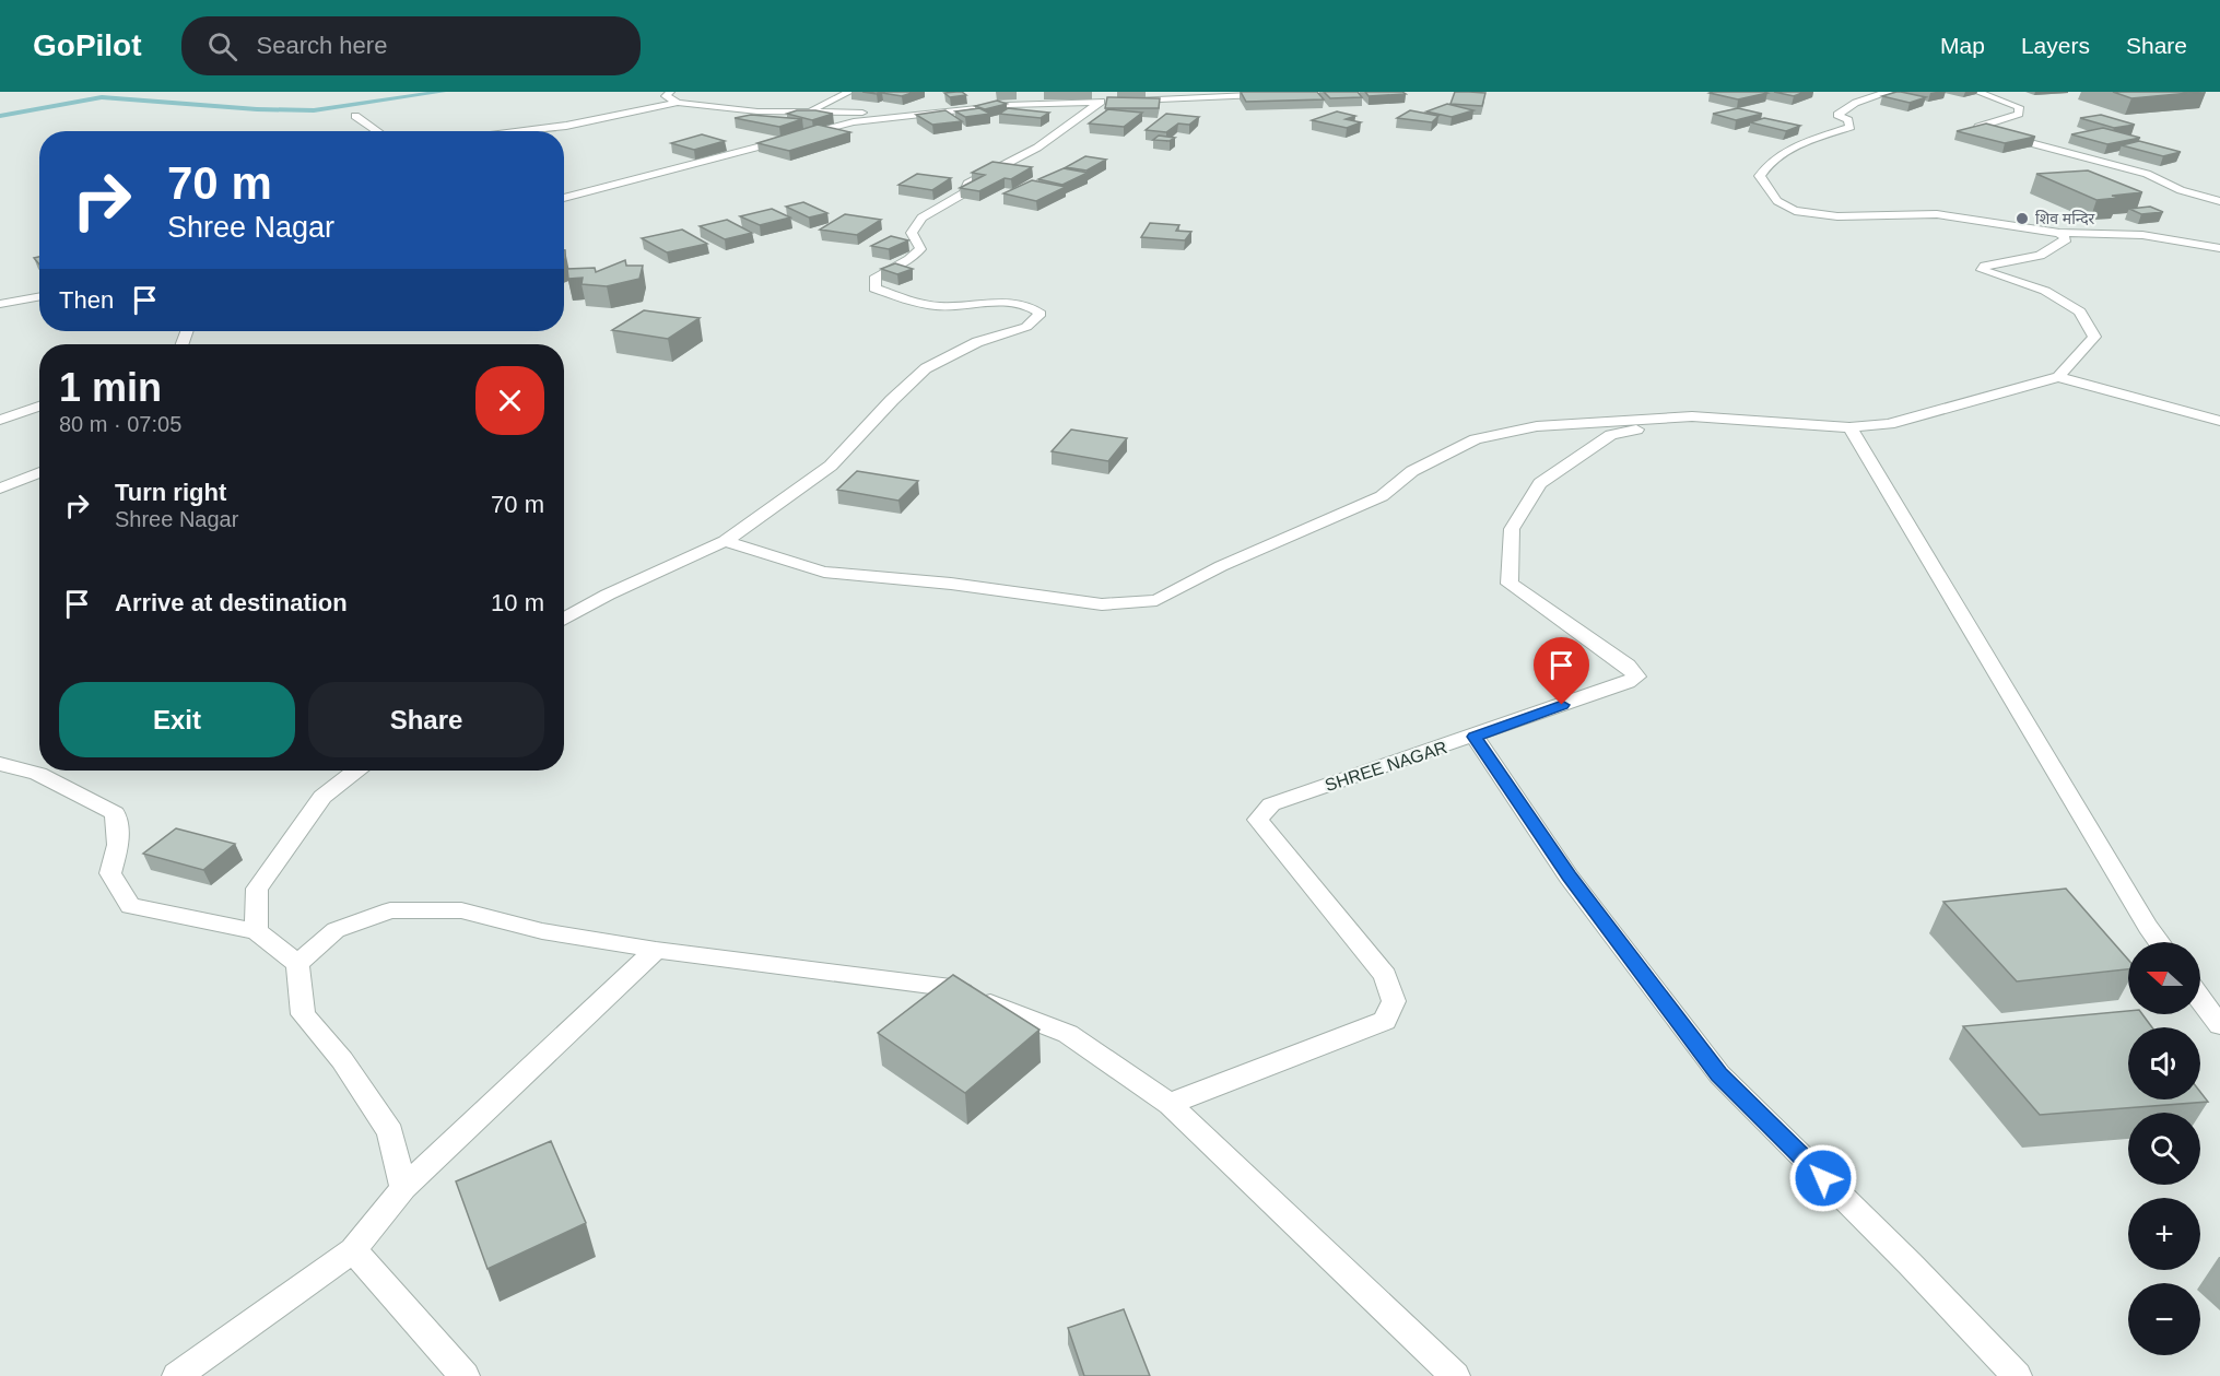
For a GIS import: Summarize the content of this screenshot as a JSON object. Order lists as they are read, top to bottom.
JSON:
{
  "streets": {
    "street": ["SHREE NAGAR"]
  },
  "places": ["शिव मन्दिर"],
  "north": "left",
  "page": {
    "header": "GoPilot",
    "search": "Search here",
    "nav": ["Map", "Layers", "Share"],
    "turn": ["70 m", "Shree Nagar"],
    "then": "Then",
    "heading": ["1 min", "80 m · 07:05"],
    "list": [
      {
        "name": "Turn right",
        "note": "Shree Nagar",
        "value": "70 m"
      },
      {
        "name": "Arrive at destination",
        "value": "10 m"
      }
    ],
    "buttons": ["Exit", "Share"],
    "map_buttons": ["+", "−"]
  }
}
